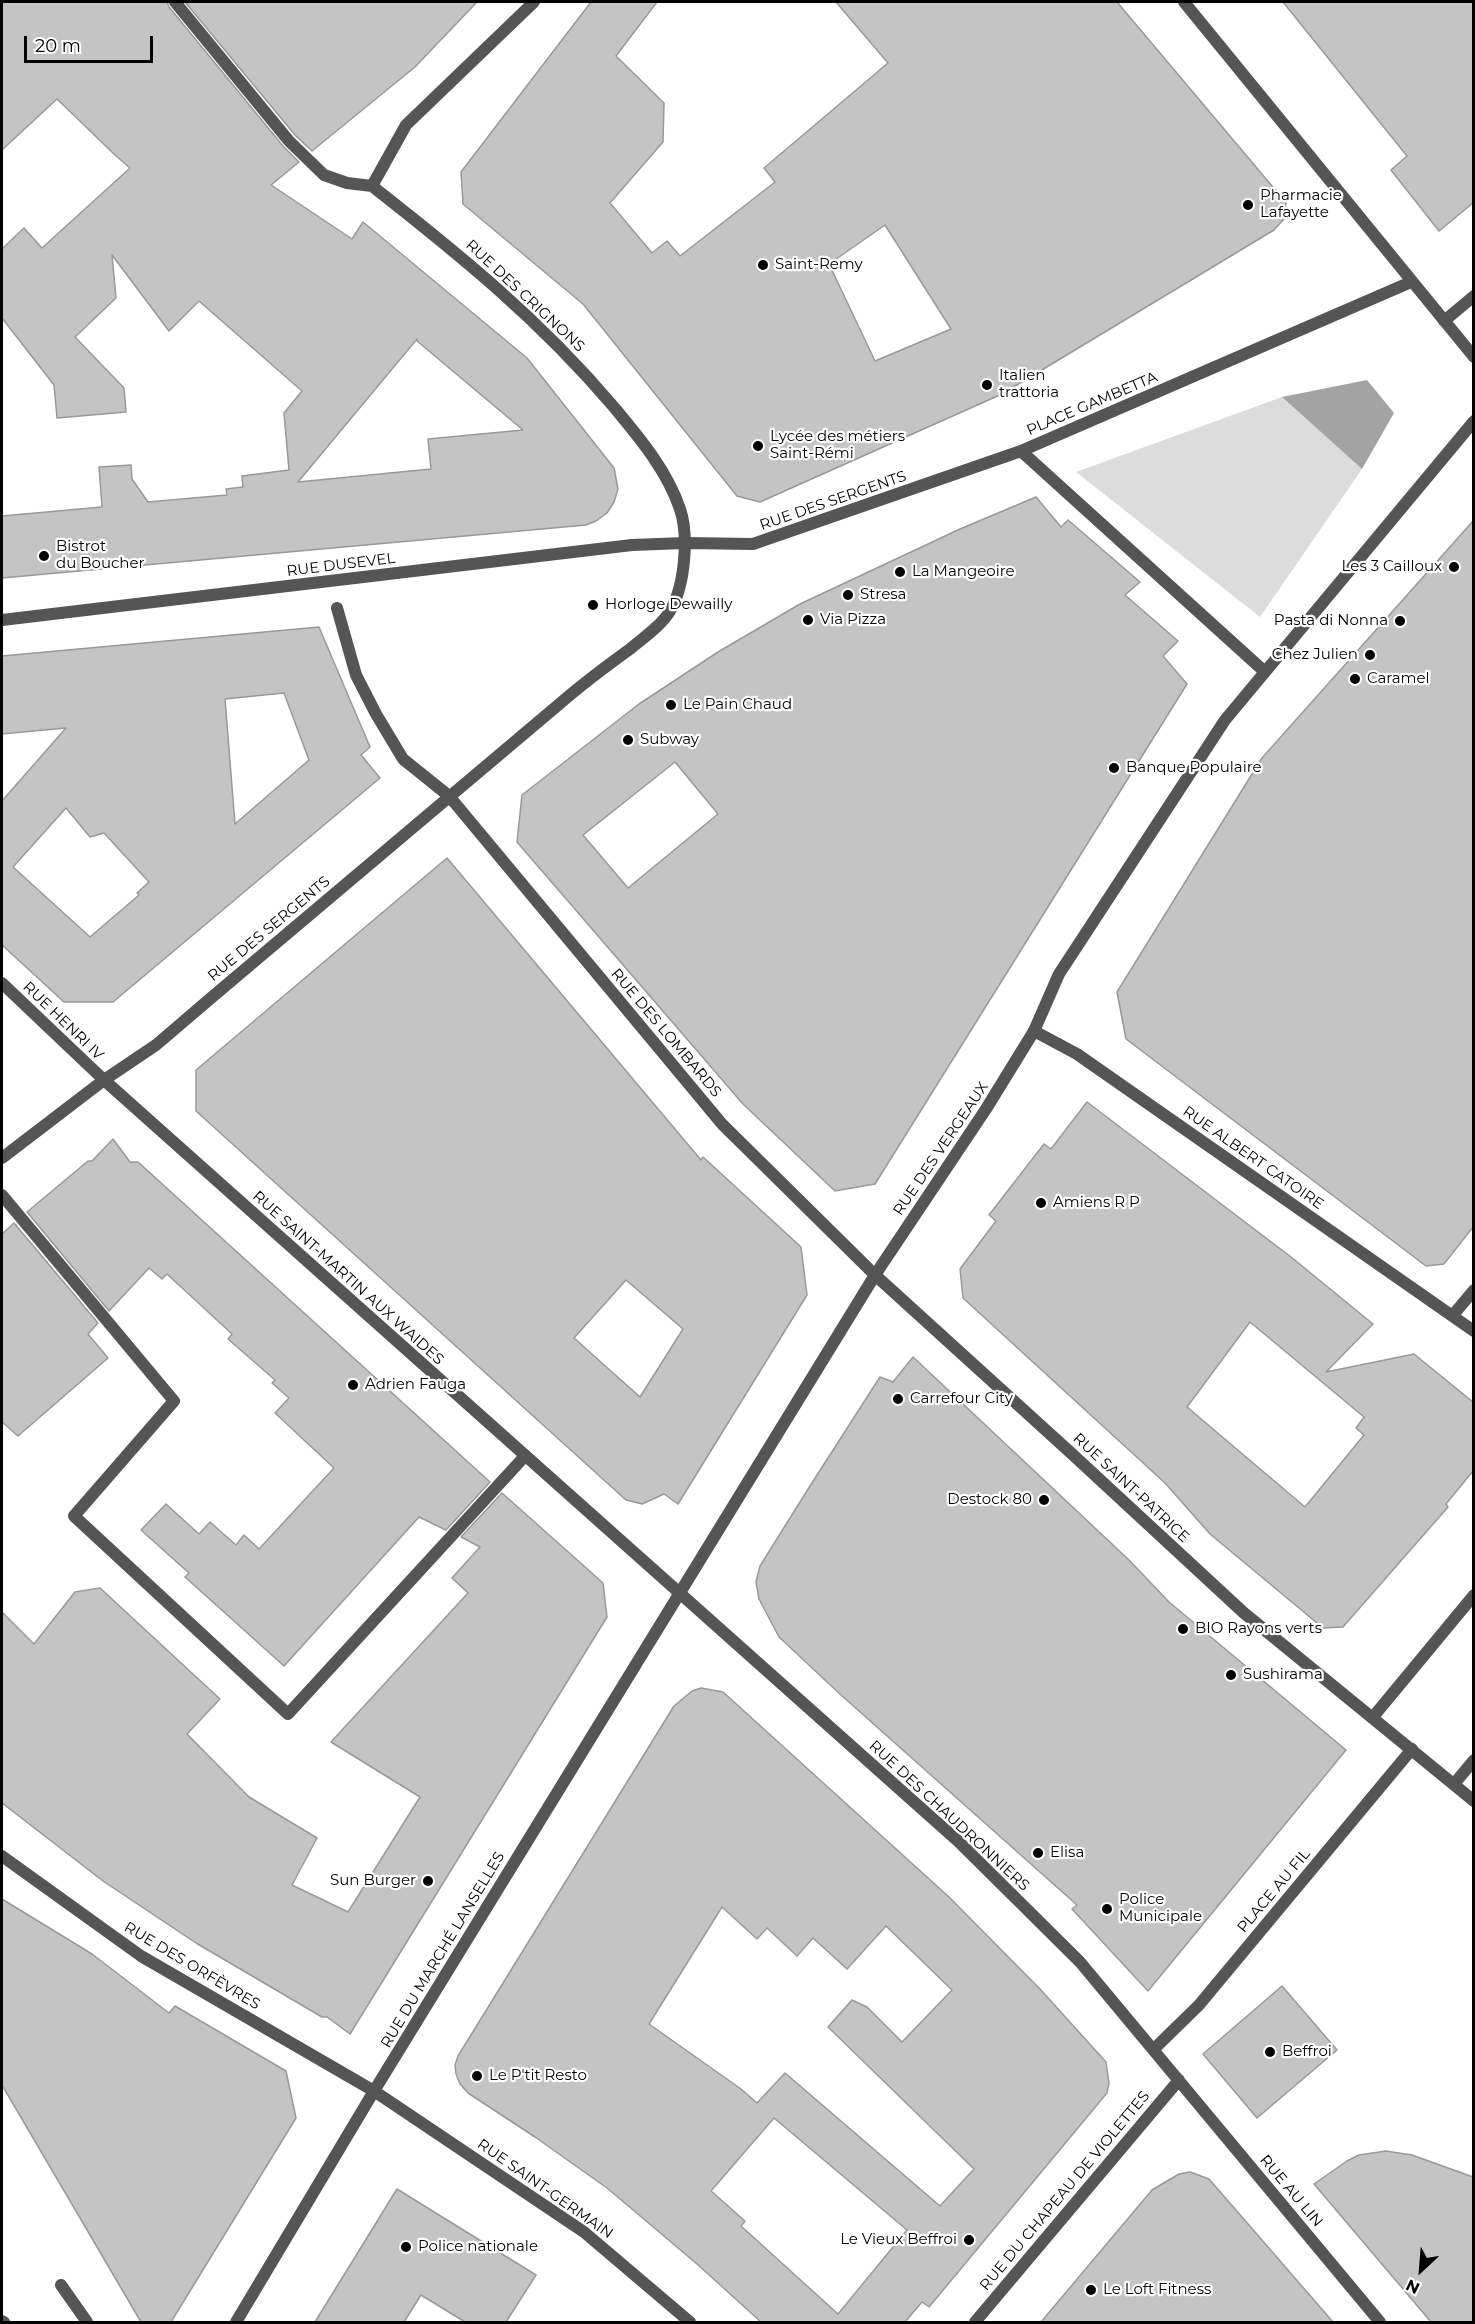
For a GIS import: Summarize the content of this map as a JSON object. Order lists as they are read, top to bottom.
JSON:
{
  "streets": {
    "street": [
      "RUE DES CRIGNONS",
      "PLACE GAMBETTA",
      "RUE DES SERGENTS",
      "RUE DUSEVEL",
      "RUE HENRI IV",
      "RUE DES LOMBARDS",
      "RUE DES VERGEAUX",
      "RUE ALBERT CATOIRE",
      "RUE SAINT-MARTIN AUX WAIDES",
      "RUE SAINT-PATRICE",
      "RUE DES CHAUDRONNIERS",
      "PLACE AU FIL",
      "RUE DU MARCHÉ LANSELLES",
      "RUE DES ORFÈVRES",
      "RUE SAINT-GERMAIN",
      "RUE DU CHAPEAU DE VIOLETTES",
      "RUE AU LIN"
    ]
  },
  "crossings": [
    ["RUE DES CRIGNONS", "RUE DES SERGENTS"],
    ["RUE DES CRIGNONS", "RUE DUSEVEL"],
    ["PLACE GAMBETTA", "RUE DES SERGENTS"],
    ["PLACE GAMBETTA", "RUE DES VERGEAUX"],
    ["RUE DES SERGENTS", "RUE DUSEVEL"],
    ["RUE DES SERGENTS", "RUE HENRI IV"],
    ["RUE DES SERGENTS", "RUE DES LOMBARDS"],
    ["RUE DES SERGENTS", "RUE SAINT-MARTIN AUX WAIDES"],
    ["RUE HENRI IV", "RUE SAINT-MARTIN AUX WAIDES"],
    ["RUE DES LOMBARDS", "RUE DES VERGEAUX"],
    ["RUE DES LOMBARDS", "RUE SAINT-PATRICE"],
    ["RUE DES VERGEAUX", "RUE ALBERT CATOIRE"],
    ["RUE DES VERGEAUX", "RUE SAINT-MARTIN AUX WAIDES"],
    ["RUE DES VERGEAUX", "RUE SAINT-PATRICE"],
    ["RUE DES VERGEAUX", "RUE DES CHAUDRONNIERS"],
    ["RUE DES VERGEAUX", "RUE DU MARCHÉ LANSELLES"],
    ["RUE SAINT-MARTIN AUX WAIDES", "RUE DES CHAUDRONNIERS"],
    ["RUE SAINT-MARTIN AUX WAIDES", "RUE DU MARCHÉ LANSELLES"],
    ["RUE SAINT-PATRICE", "PLACE AU FIL"],
    ["RUE DES CHAUDRONNIERS", "PLACE AU FIL"],
    ["RUE DES CHAUDRONNIERS", "RUE DU MARCHÉ LANSELLES"],
    ["RUE DES CHAUDRONNIERS", "RUE DU CHAPEAU DE VIOLETTES"],
    ["RUE DES CHAUDRONNIERS", "RUE AU LIN"],
    ["RUE DU MARCHÉ LANSELLES", "RUE DES ORFÈVRES"],
    ["RUE DU MARCHÉ LANSELLES", "RUE SAINT-GERMAIN"],
    ["RUE DES ORFÈVRES", "RUE SAINT-GERMAIN"],
    ["RUE DU CHAPEAU DE VIOLETTES", "RUE AU LIN"]
  ],
  "places": [
    "Pharmacie Lafayette",
    "Saint-Remy",
    "Italien trattoria",
    "Lycée des métiers Saint-Rémi",
    "Bistrot du Boucher",
    "Les 3 Cailloux",
    "La Mangeoire",
    "Stresa",
    "Horloge Dewailly",
    "Via Pizza",
    "Pasta di Nonna",
    "Chez Julien",
    "Caramel",
    "Le Pain Chaud",
    "Subway",
    "Banque Populaire",
    "Amiens R P",
    "Adrien Fauga",
    "Carrefour City",
    "Destock 80",
    "BIO Rayons verts",
    "Sushirama",
    "Elisa",
    "Sun Burger",
    "Police Municipale",
    "Beffroi",
    "Le P'tit Resto",
    "Le Vieux Beffroi",
    "Police nationale",
    "Le Loft Fitness"
  ],
  "scale_bar": "20 m",
  "north": "bottom left"
}
